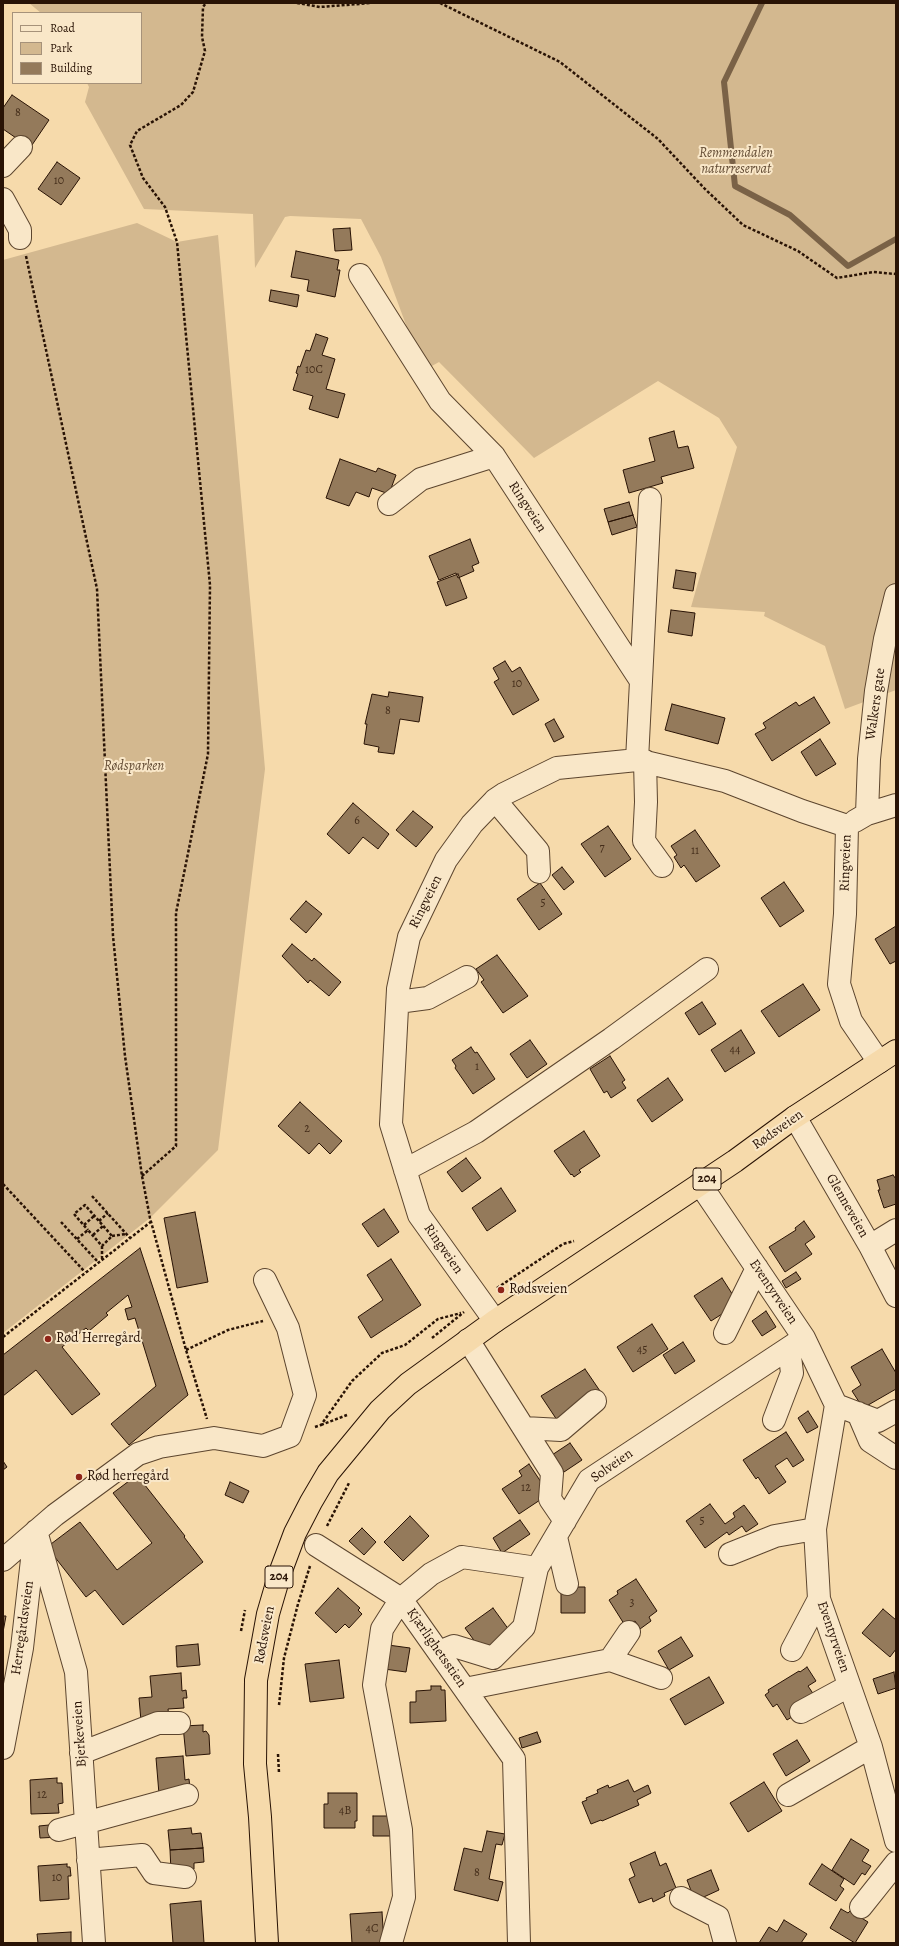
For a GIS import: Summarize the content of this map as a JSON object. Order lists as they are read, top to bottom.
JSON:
{
  "streets": {
    "highway": ["Rødsveien", "204"],
    "street": [
      "Ringveien",
      "Walkers gate",
      "Glenneveien",
      "Eventyrveien",
      "Solveien",
      "Herregårdsveien",
      "Kjærlighetsstien",
      "Bjerkeveien"
    ]
  },
  "crossings": [
    ["Ringveien", "Rødsveien"],
    ["Rødsveien", "Glenneveien"],
    ["Rødsveien", "Eventyrveien"],
    ["Eventyrveien", "Solveien"],
    ["Solveien", "Kjærlighetsstien"],
    ["Herregårdsveien", "Bjerkeveien"]
  ],
  "parks": ["Remmendalen naturreservat", "Rødsparken"],
  "places": ["Rødsveien", "Rød Herregård", "Rød herregård"],
  "house_numbers": [
    "8",
    "10",
    "10C",
    "10",
    "8",
    "6",
    "7",
    "11",
    "5",
    "44",
    "1",
    "2",
    "45",
    "12",
    "5",
    "3",
    "12",
    "4B",
    "8",
    "10",
    "4C"
  ],
  "legend": ["Road", "Park", "Building"]
}
